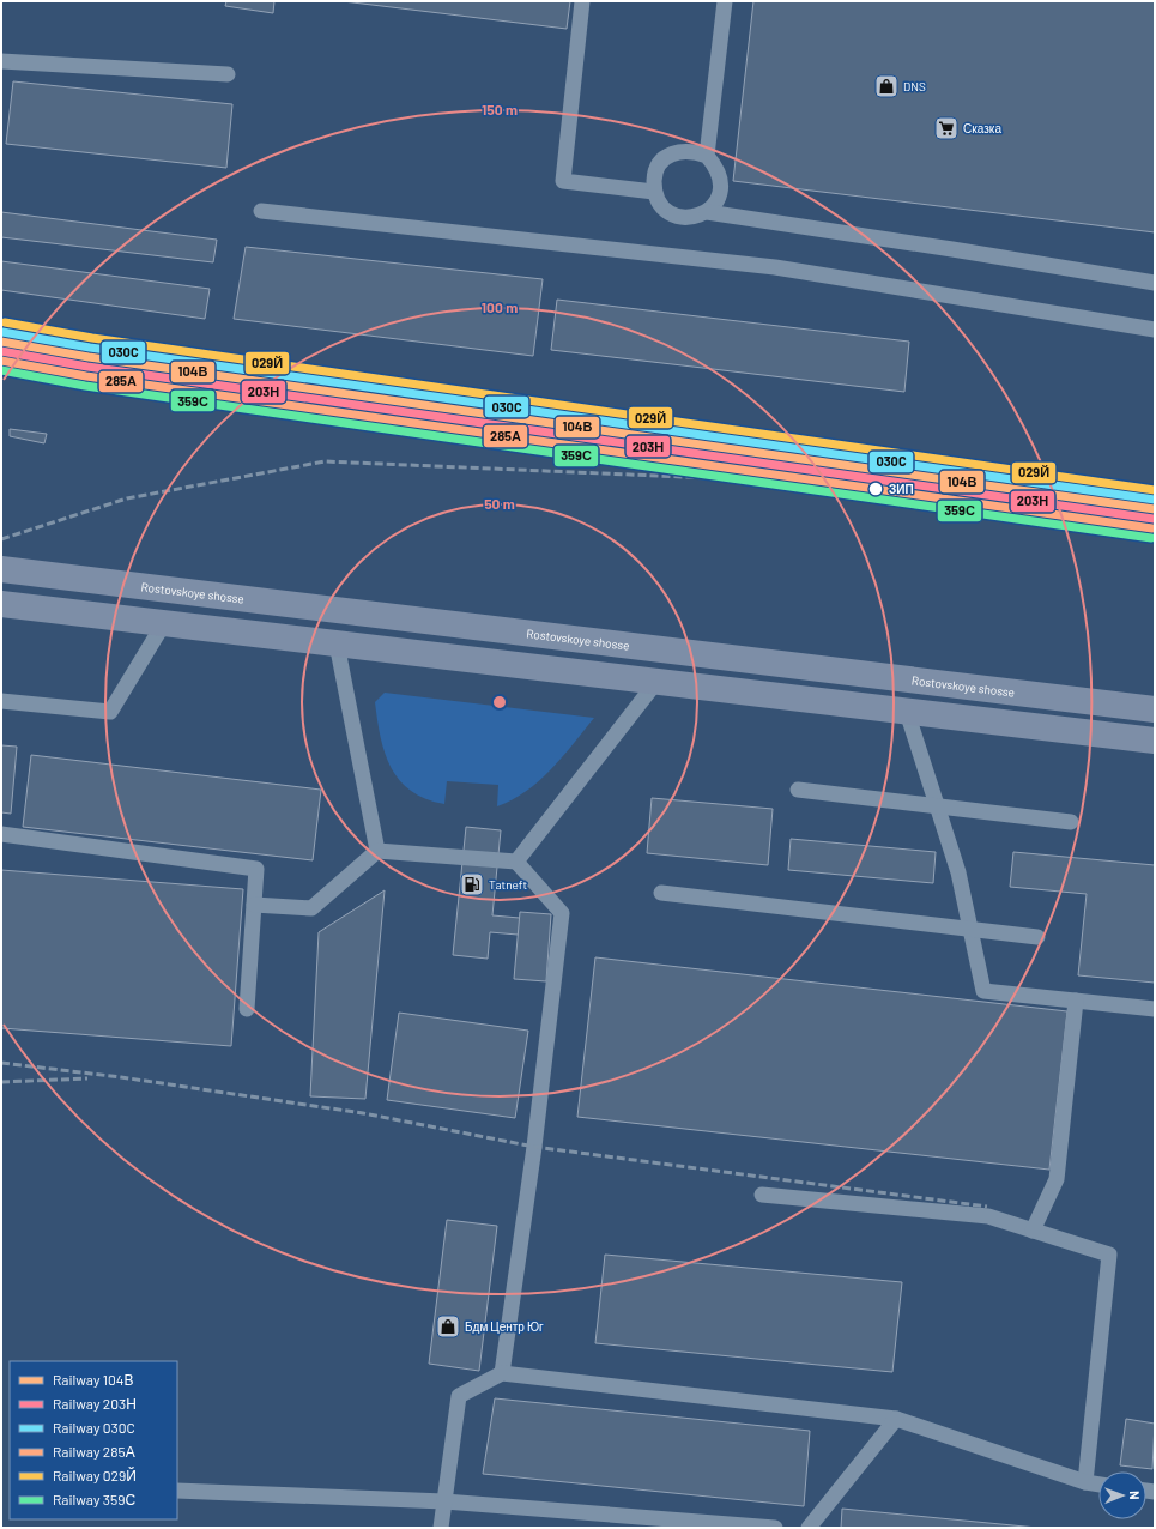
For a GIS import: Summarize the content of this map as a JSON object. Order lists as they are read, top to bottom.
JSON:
{
  "streets": {
    "main road": ["Rostovskoye shosse"]
  },
  "places": {
    "shop": ["DNS", "Бдм Центр Юг"],
    "supermarket": ["Сказка"],
    "other": ["ЗИП"],
    "fuel station": ["Tatneft"]
  },
  "lines": [
    "rail line 029Й",
    "rail line 030C",
    "rail line 104В",
    "rail line 203Н",
    "rail line 285А",
    "rail line 359С"
  ],
  "legend": [
    "Railway 104В",
    "Railway 203Н",
    "Railway 030C",
    "Railway 285А",
    "Railway 029Й",
    "Railway 359С"
  ],
  "north": "right",
  "rings": ["150 m", "100 m", "50 m"]
}
